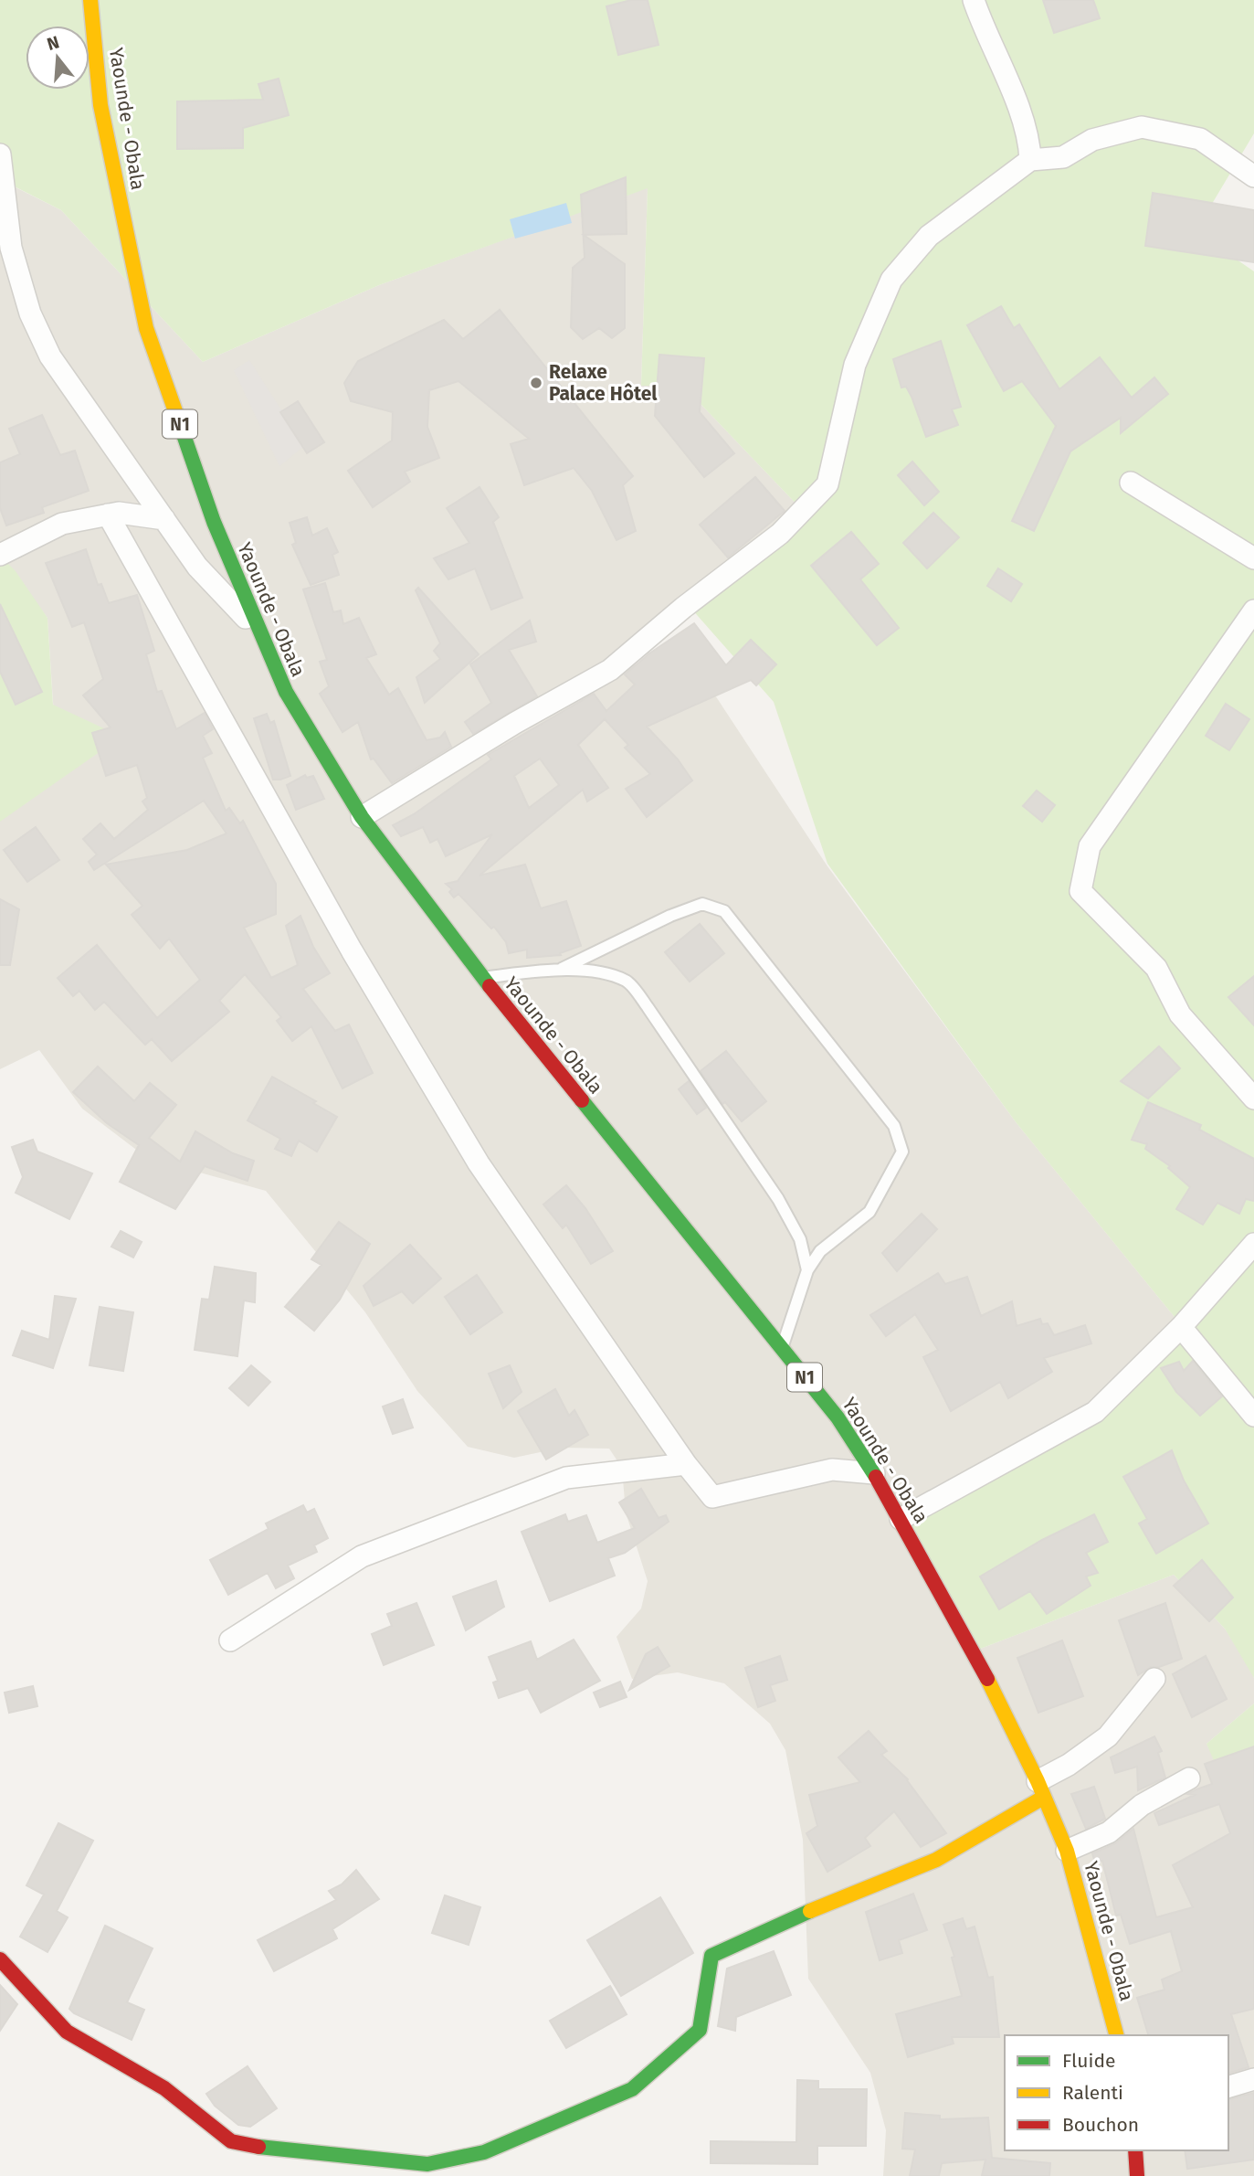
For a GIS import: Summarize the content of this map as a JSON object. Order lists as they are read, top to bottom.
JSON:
{
  "streets": {
    "main road": ["Yaounde - Obala", "N1"]
  },
  "places": ["Relaxe Palace Hôtel"],
  "legend": ["Fluide", "Ralenti", "Bouchon"],
  "north": "top"
}
